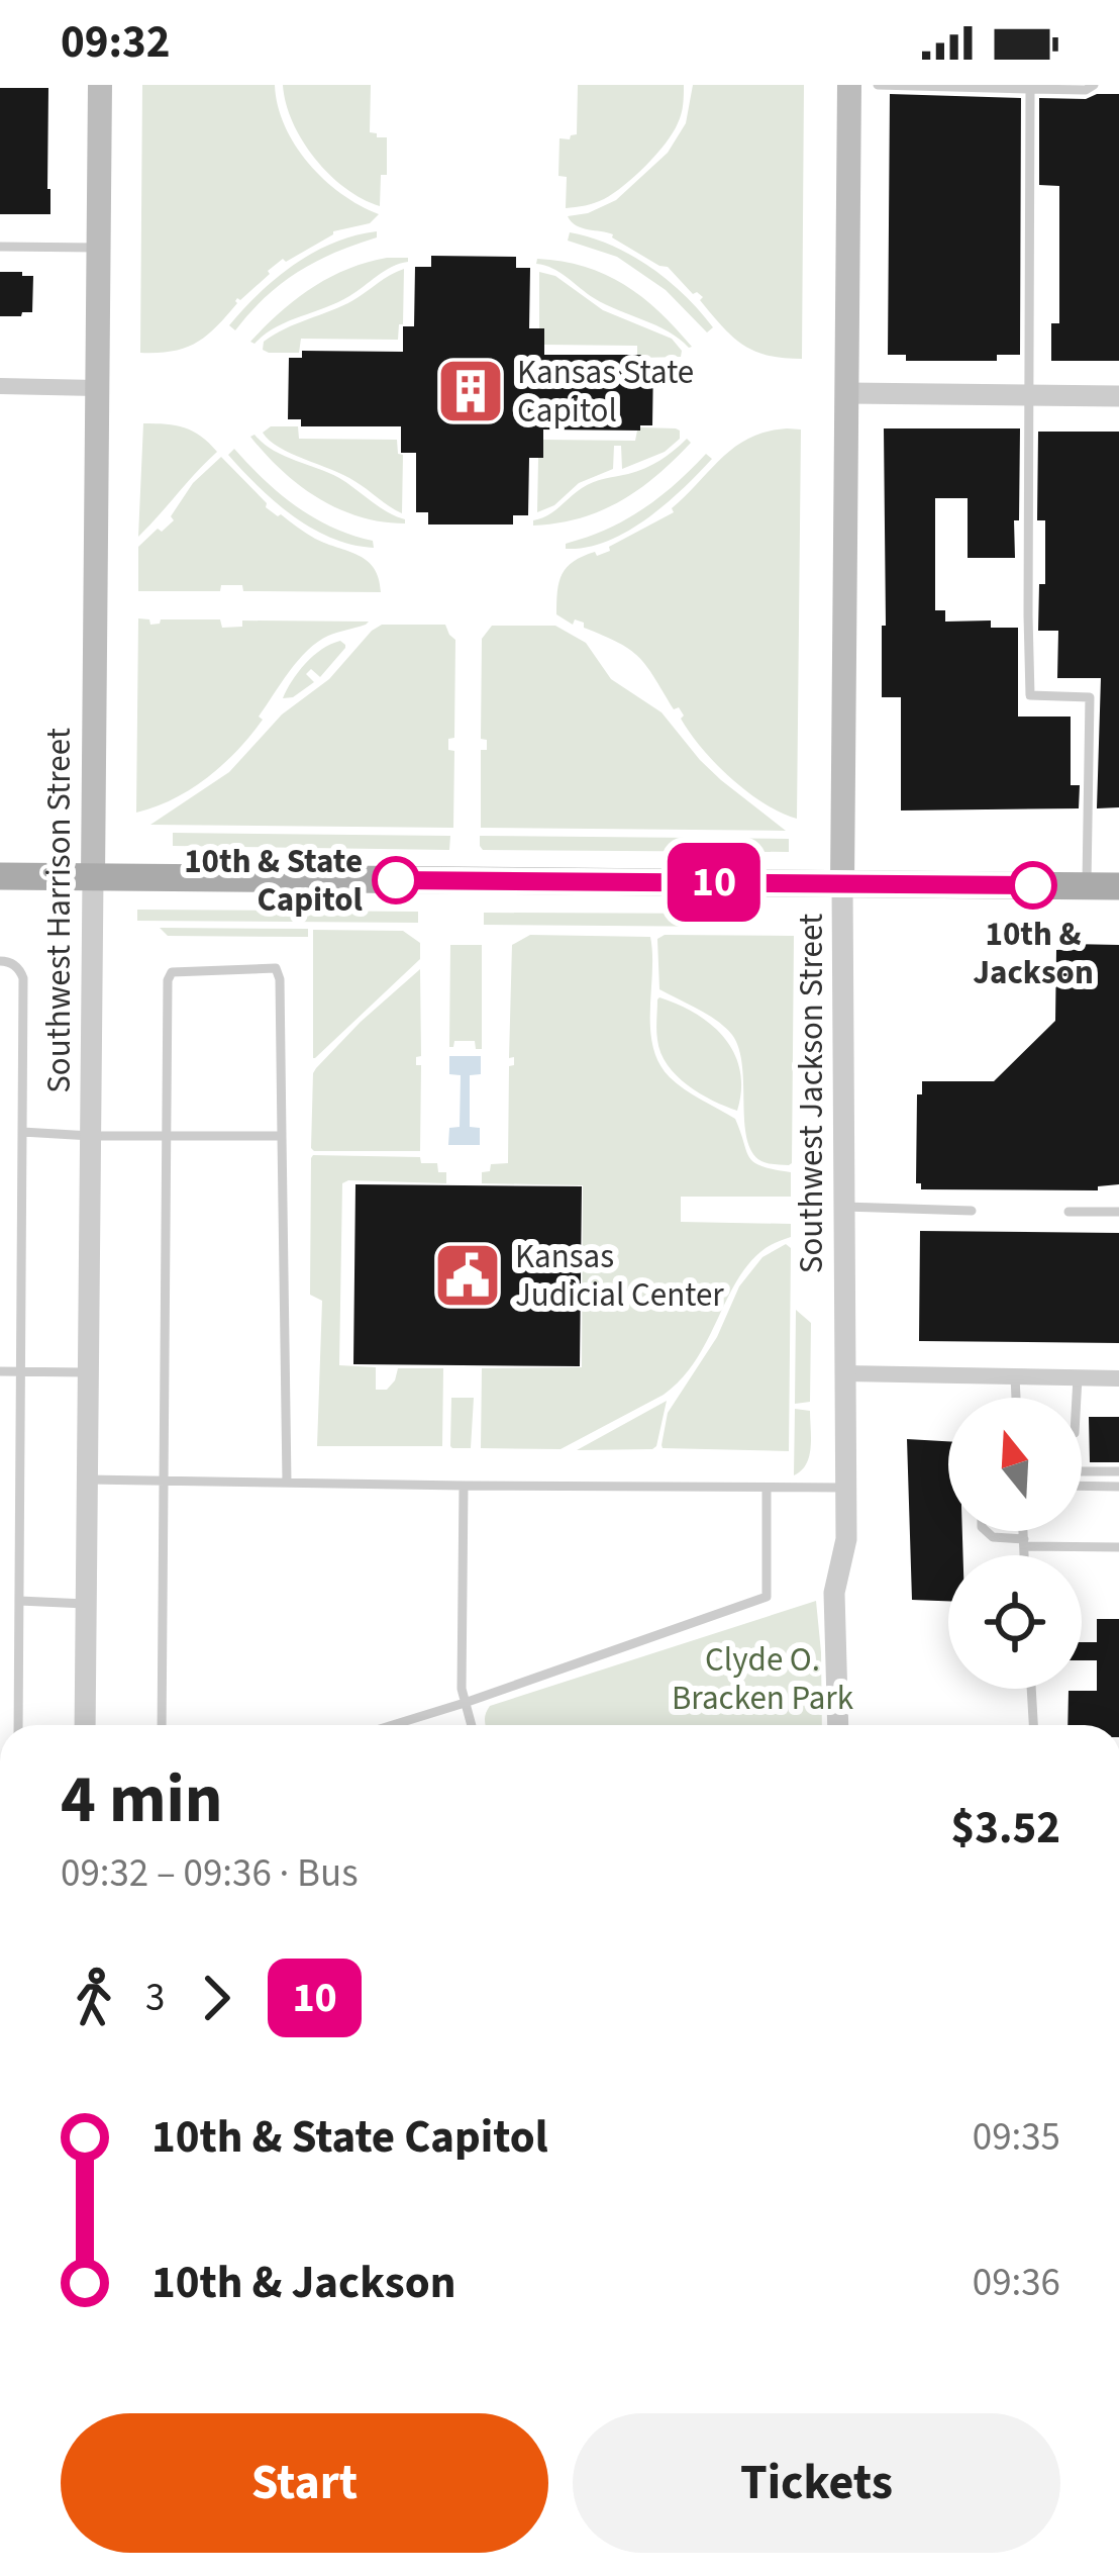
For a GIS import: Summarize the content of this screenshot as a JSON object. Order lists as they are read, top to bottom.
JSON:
{
  "streets": {
    "main road": ["Southwest Harrison Street", "Southwest Jackson Street"]
  },
  "parks": ["Clyde O. Bracken Park"],
  "places": {
    "building": ["Kansas State Capitol"],
    "other": ["10th & State Capitol", "10th & Jackson"],
    "public building": ["Kansas Judicial Center"]
  },
  "lines": ["bus line 10"],
  "north": "top",
  "page": {
    "status": "09:32",
    "on_map": "10",
    "heading": ["4 min", "09:32 – 09:36 · Bus", "$3.52"],
    "legs": ["3", "10"],
    "list": [
      {
        "name": "10th & State Capitol",
        "value": "09:35"
      },
      {
        "name": "10th & Jackson",
        "value": "09:36"
      }
    ],
    "buttons": ["Start", "Tickets"]
  }
}
